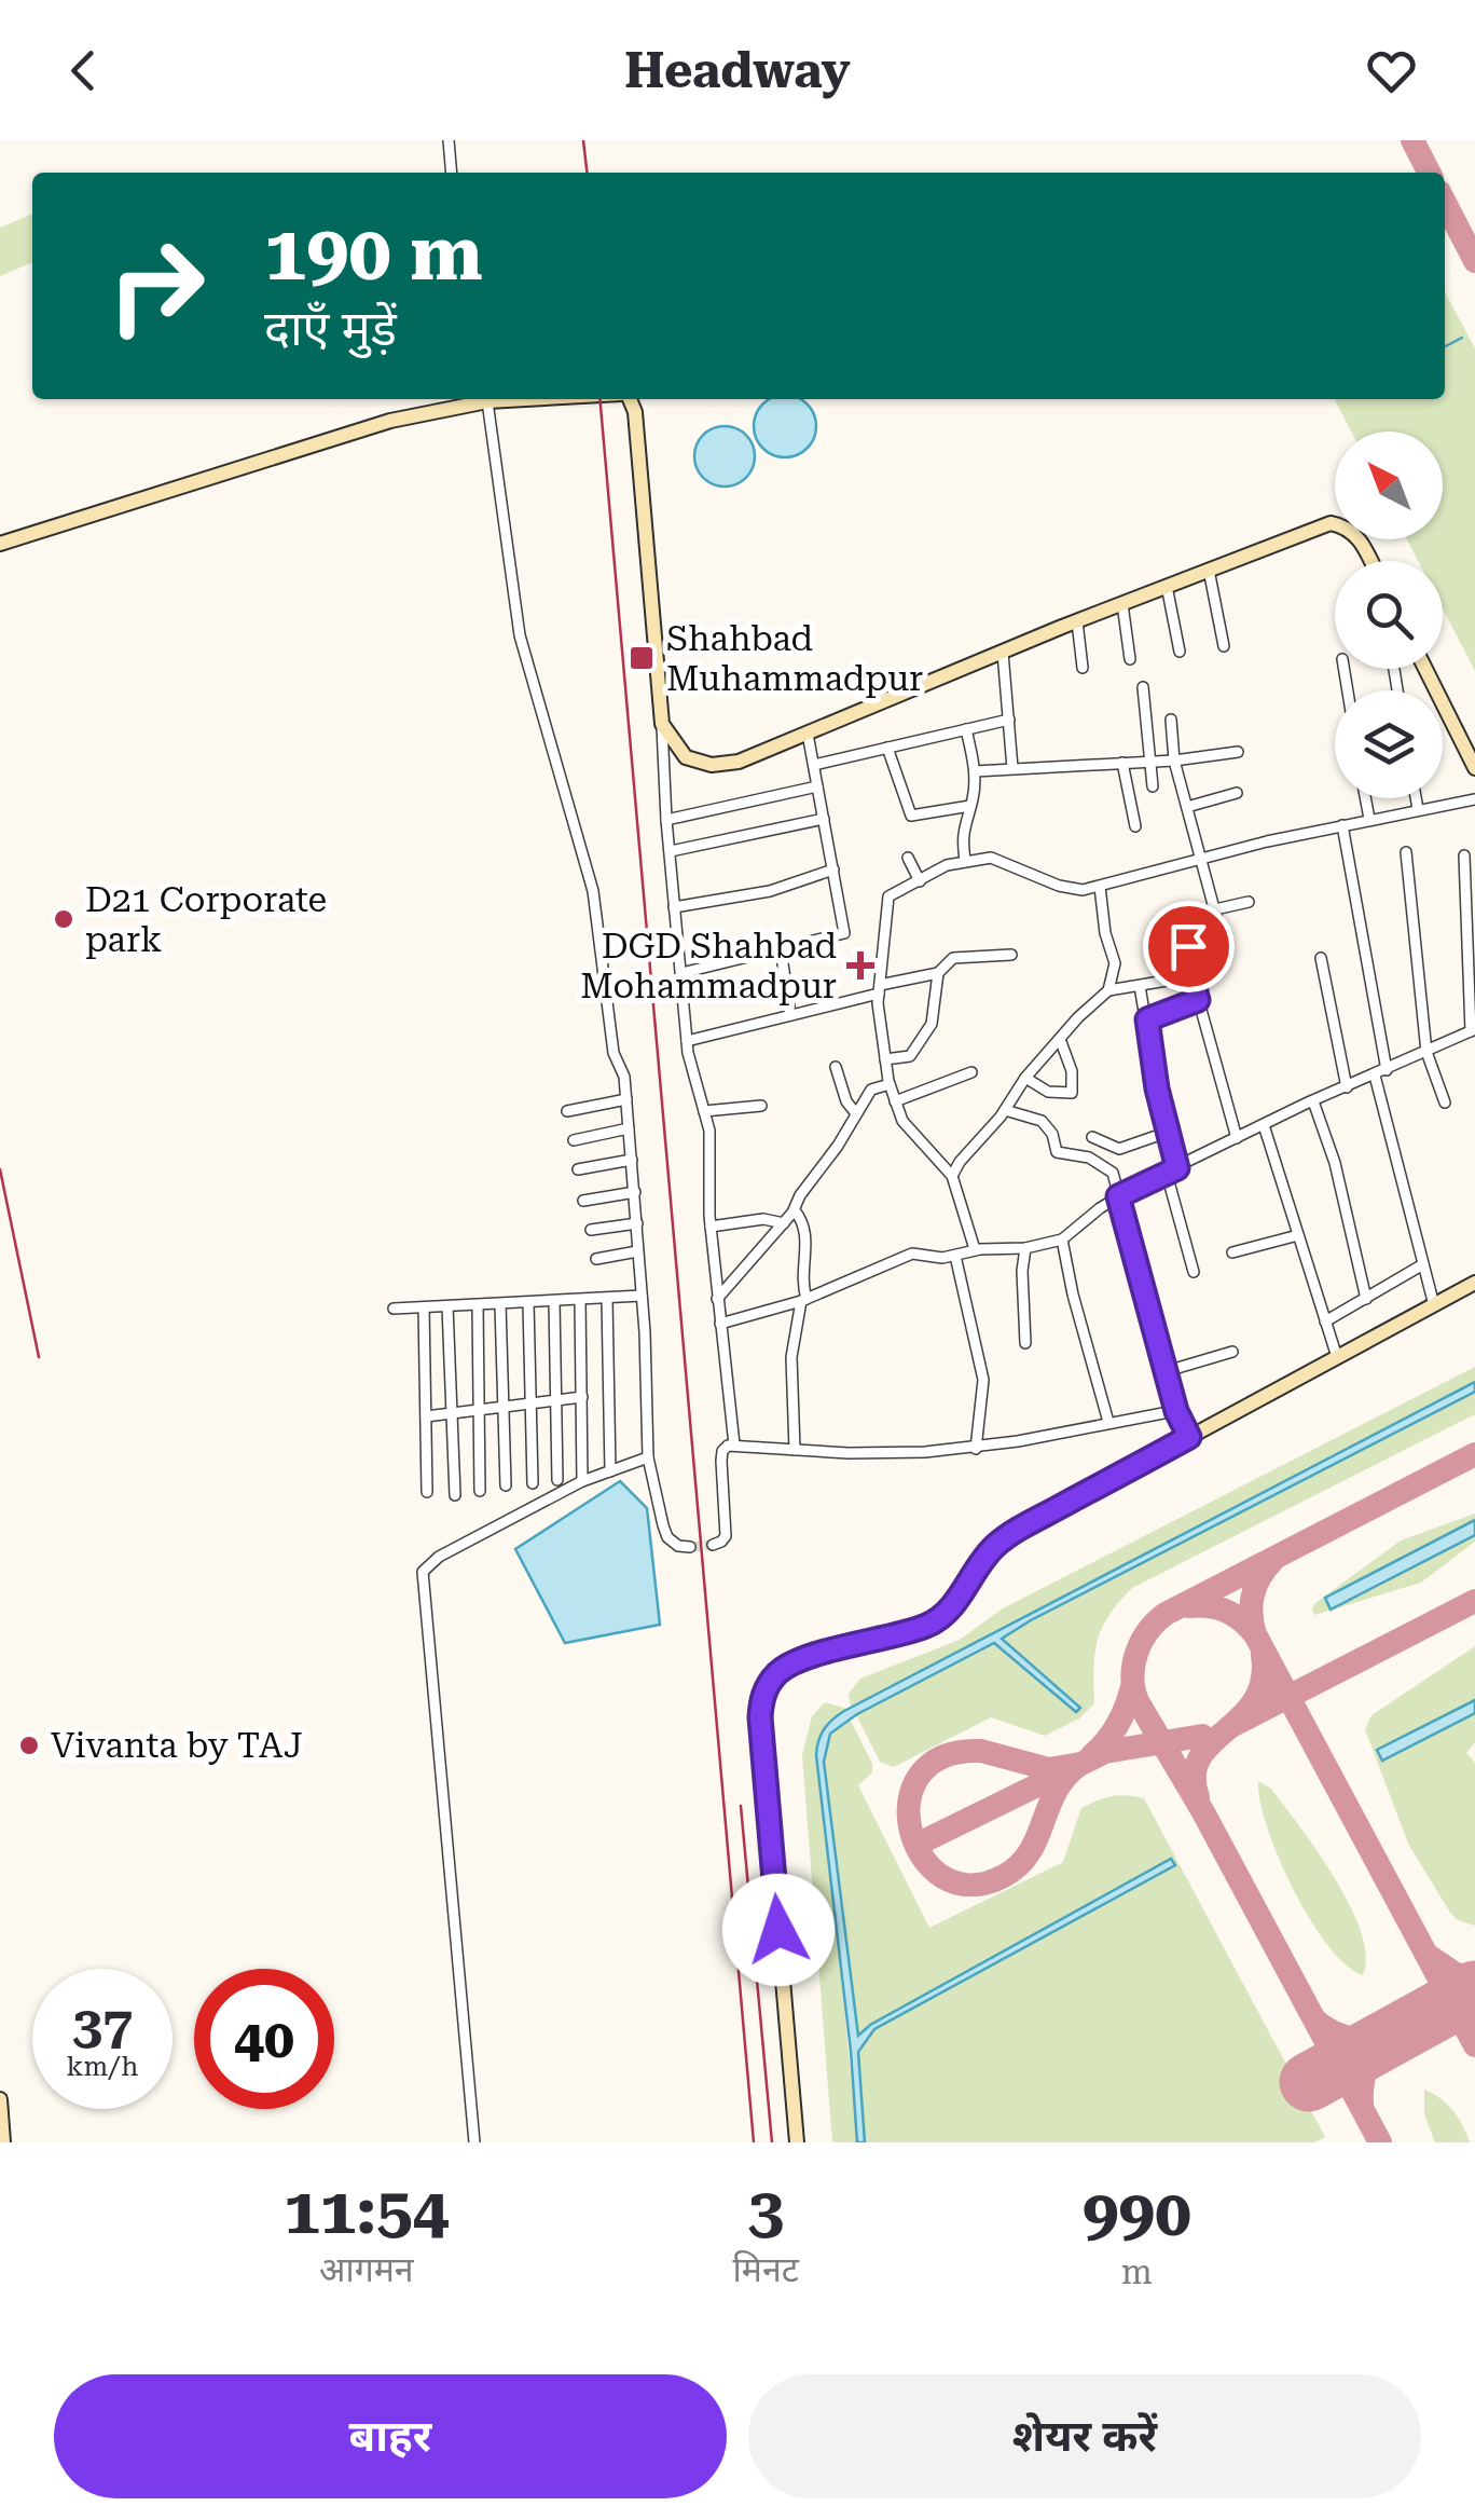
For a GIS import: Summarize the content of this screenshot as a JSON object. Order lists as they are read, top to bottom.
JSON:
{
  "places": {
    "transit": ["Shahbad Muhammadpur"],
    "other": ["D21 Corporate park", "Vivanta by TAJ"],
    "health": ["DGD Shahbad Mohammadpur"]
  },
  "north": "top left",
  "page": {
    "header": "Headway",
    "turn": ["190 m", "दाएँ मुड़ें"],
    "speed": "37 km/h",
    "limit": "40",
    "eta": [
      "11:54",
      "आगमन",
      "3",
      "मिनट",
      "990",
      "m"
    ],
    "buttons": ["बाहर", "शेयर करें"]
  }
}
